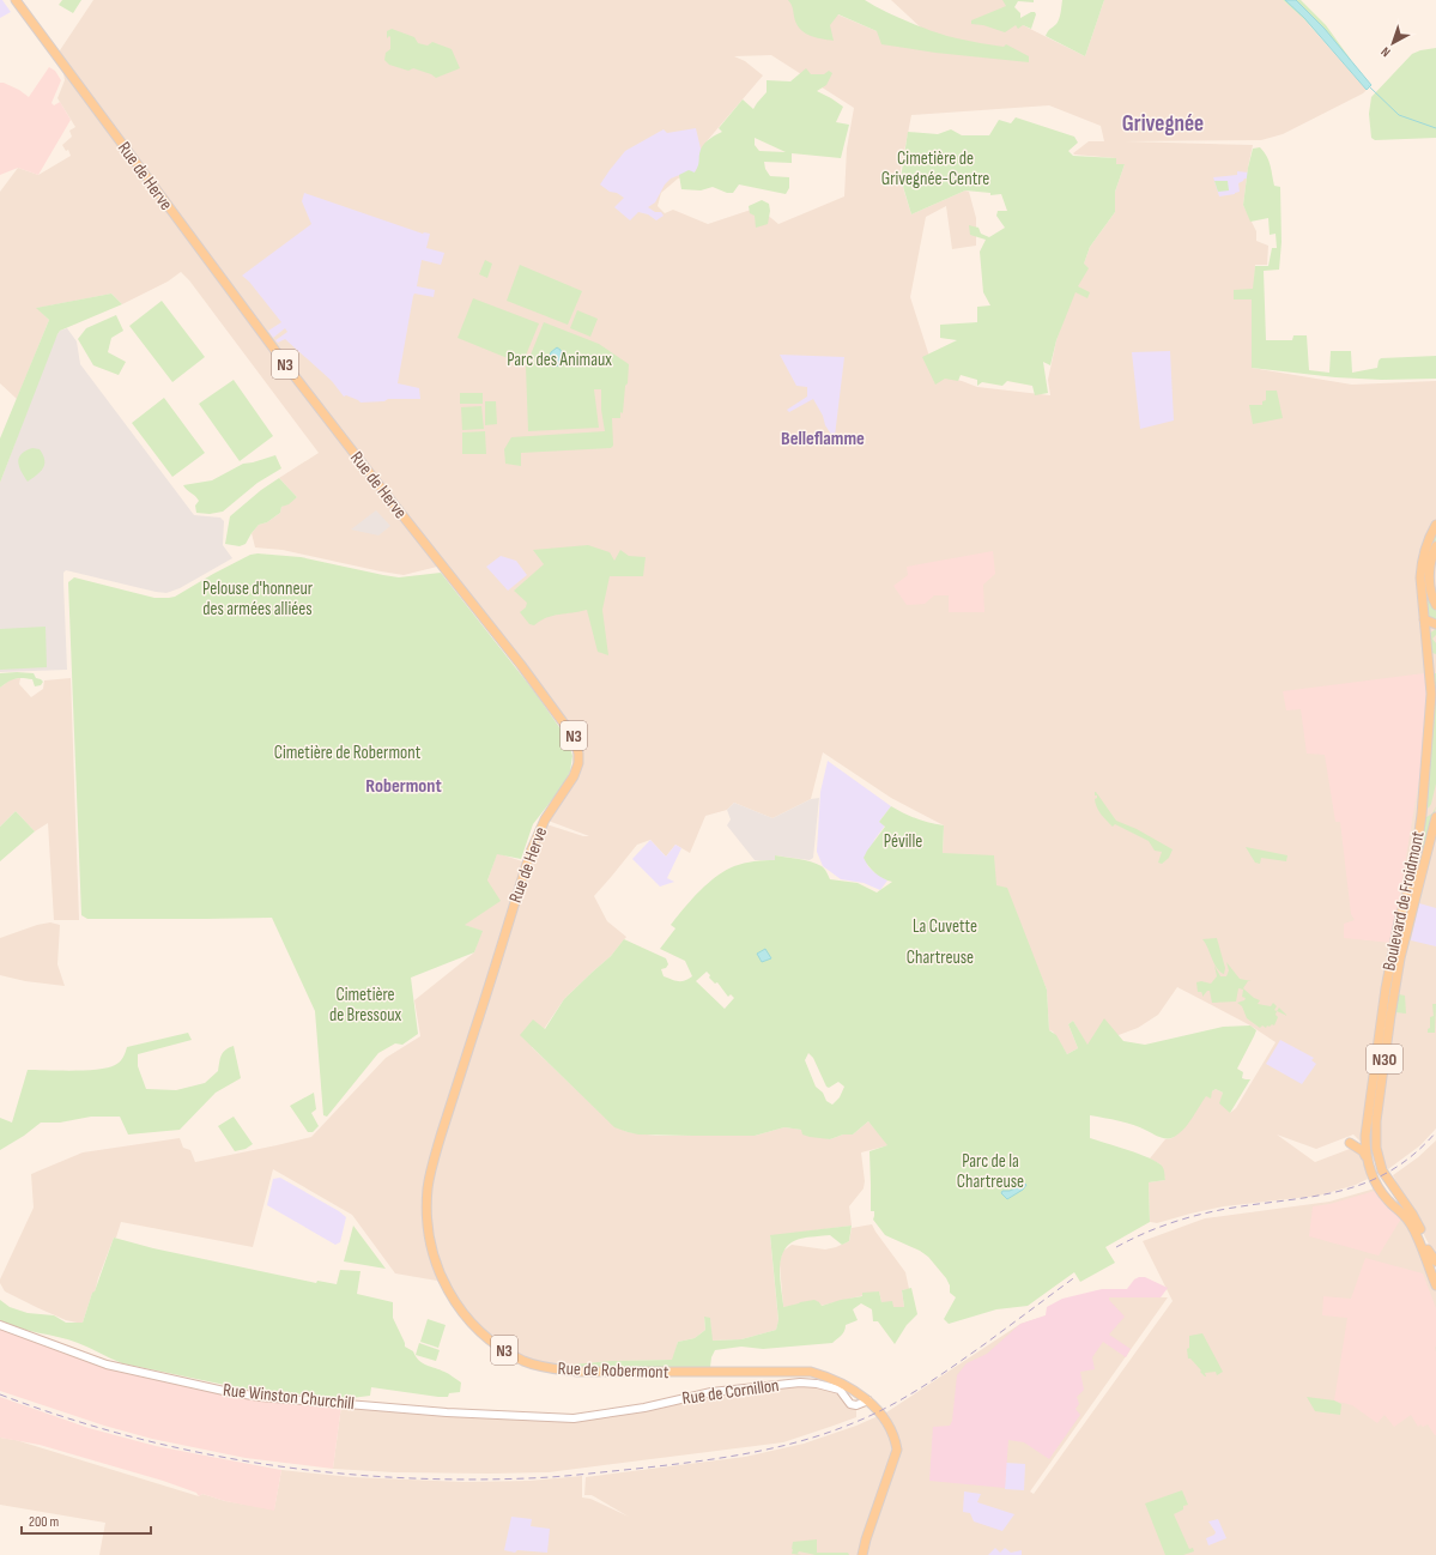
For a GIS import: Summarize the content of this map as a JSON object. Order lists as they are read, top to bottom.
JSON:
{
  "streets": {
    "main road": [
      "Rue de Herve",
      "N3",
      "Boulevard de Froidmont",
      "N30",
      "Rue de Robermont",
      "Rue de Cornillon",
      "Rue Winston Churchill"
    ]
  },
  "crossings": [
    ["Rue de Herve", "Rue de Robermont"],
    ["N3", "Rue de Robermont"],
    ["N3", "Rue de Cornillon"],
    ["Boulevard de Froidmont", "N30"],
    ["Rue de Robermont", "Rue de Cornillon"],
    ["Rue de Cornillon", "Rue Winston Churchill"]
  ],
  "districts": ["Grivegnée", "Belleflamme", "Robermont"],
  "parks": [
    "Cimetière de Grivegnée-Centre",
    "Parc des Animaux",
    "Pelouse d'honneur des armées alliées",
    "Cimetière de Robermont",
    "Péville",
    "La Cuvette",
    "Chartreuse",
    "Cimetière de Bressoux",
    "Parc de la Chartreuse"
  ],
  "scale_bar": "200 m",
  "north": "bottom left"
}
